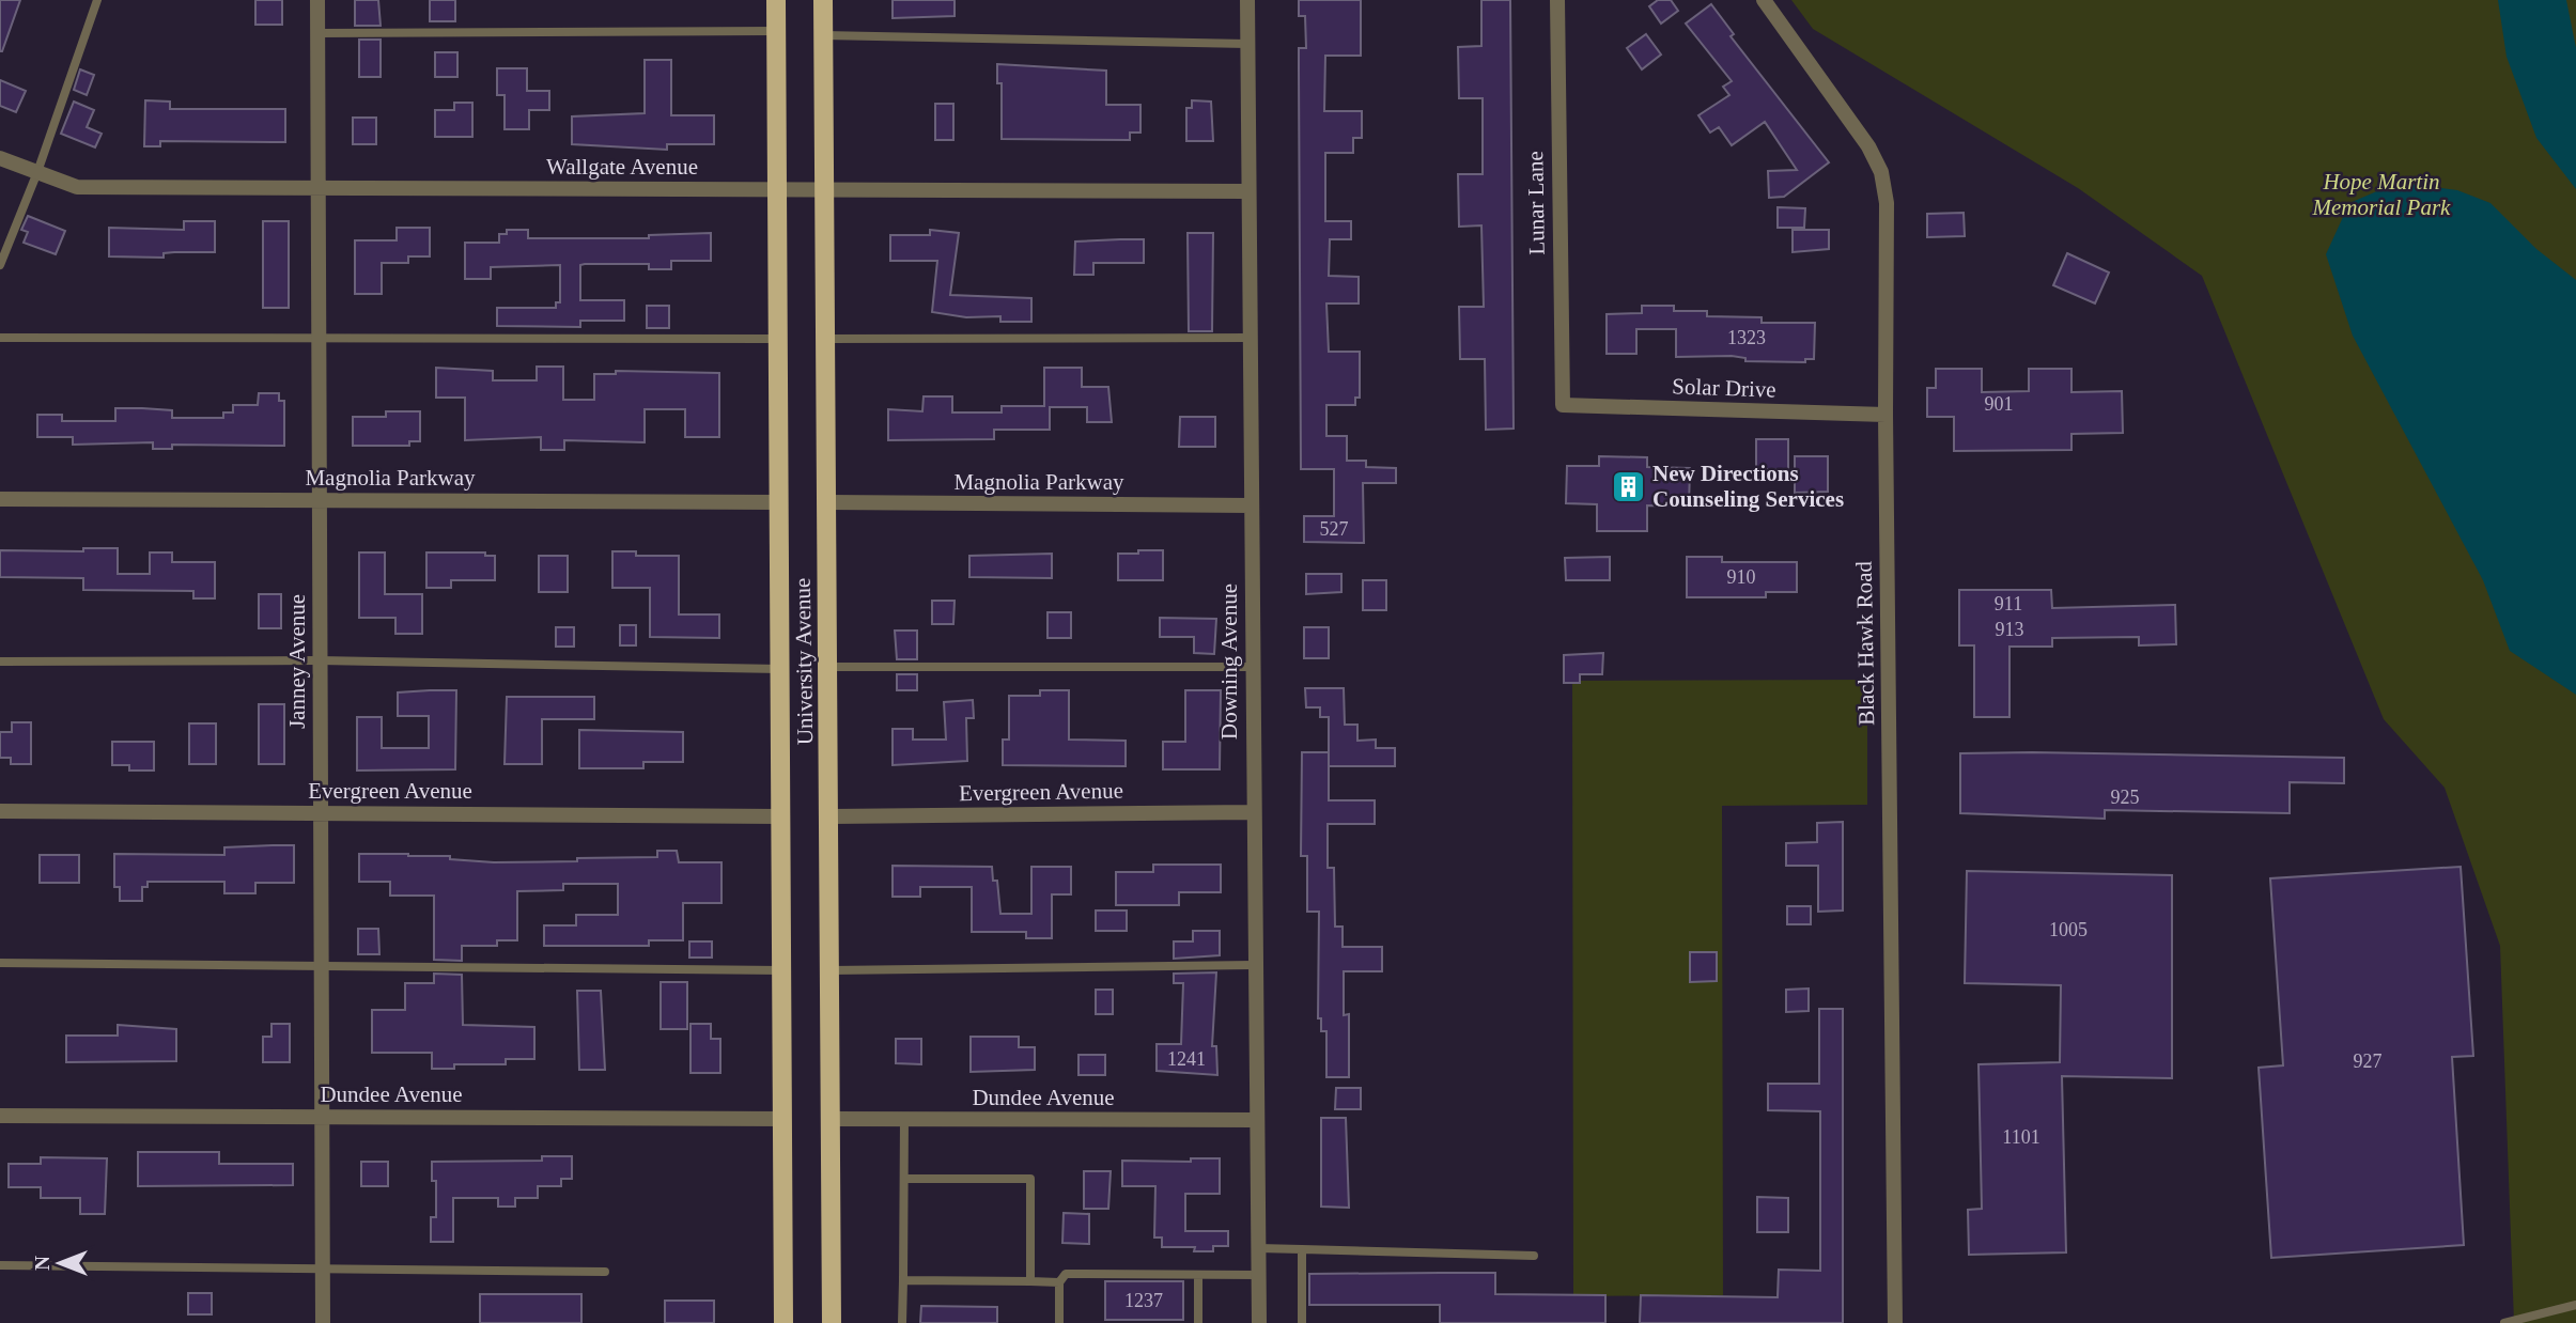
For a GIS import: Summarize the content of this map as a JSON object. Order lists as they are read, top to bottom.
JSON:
{
  "streets": {
    "main road": ["University Avenue"],
    "street": [
      "Wallgate Avenue",
      "Lunar Lane",
      "Solar Drive",
      "Magnolia Parkway",
      "Black Hawk Road",
      "Janney Avenue",
      "Downing Avenue",
      "Evergreen Avenue",
      "Dundee Avenue"
    ]
  },
  "crossings": [
    ["Wallgate Avenue", "Janney Avenue"],
    ["Wallgate Avenue", "University Avenue"],
    ["Wallgate Avenue", "Downing Avenue"],
    ["Lunar Lane", "Solar Drive"],
    ["Solar Drive", "Black Hawk Road"],
    ["Magnolia Parkway", "Janney Avenue"],
    ["Magnolia Parkway", "University Avenue"],
    ["Magnolia Parkway", "Downing Avenue"],
    ["Janney Avenue", "Evergreen Avenue"],
    ["Janney Avenue", "Dundee Avenue"],
    ["University Avenue", "Evergreen Avenue"],
    ["University Avenue", "Dundee Avenue"],
    ["Downing Avenue", "Evergreen Avenue"],
    ["Downing Avenue", "Dundee Avenue"]
  ],
  "parks": ["Hope Martin Memorial Park"],
  "places": {
    "building": ["New Directions Counseling Services"]
  },
  "house_numbers": [
    "1323",
    "901",
    "527",
    "910",
    "911",
    "913",
    "925",
    "1005",
    "1241",
    "927",
    "1101",
    "1237"
  ],
  "north": "left"
}
